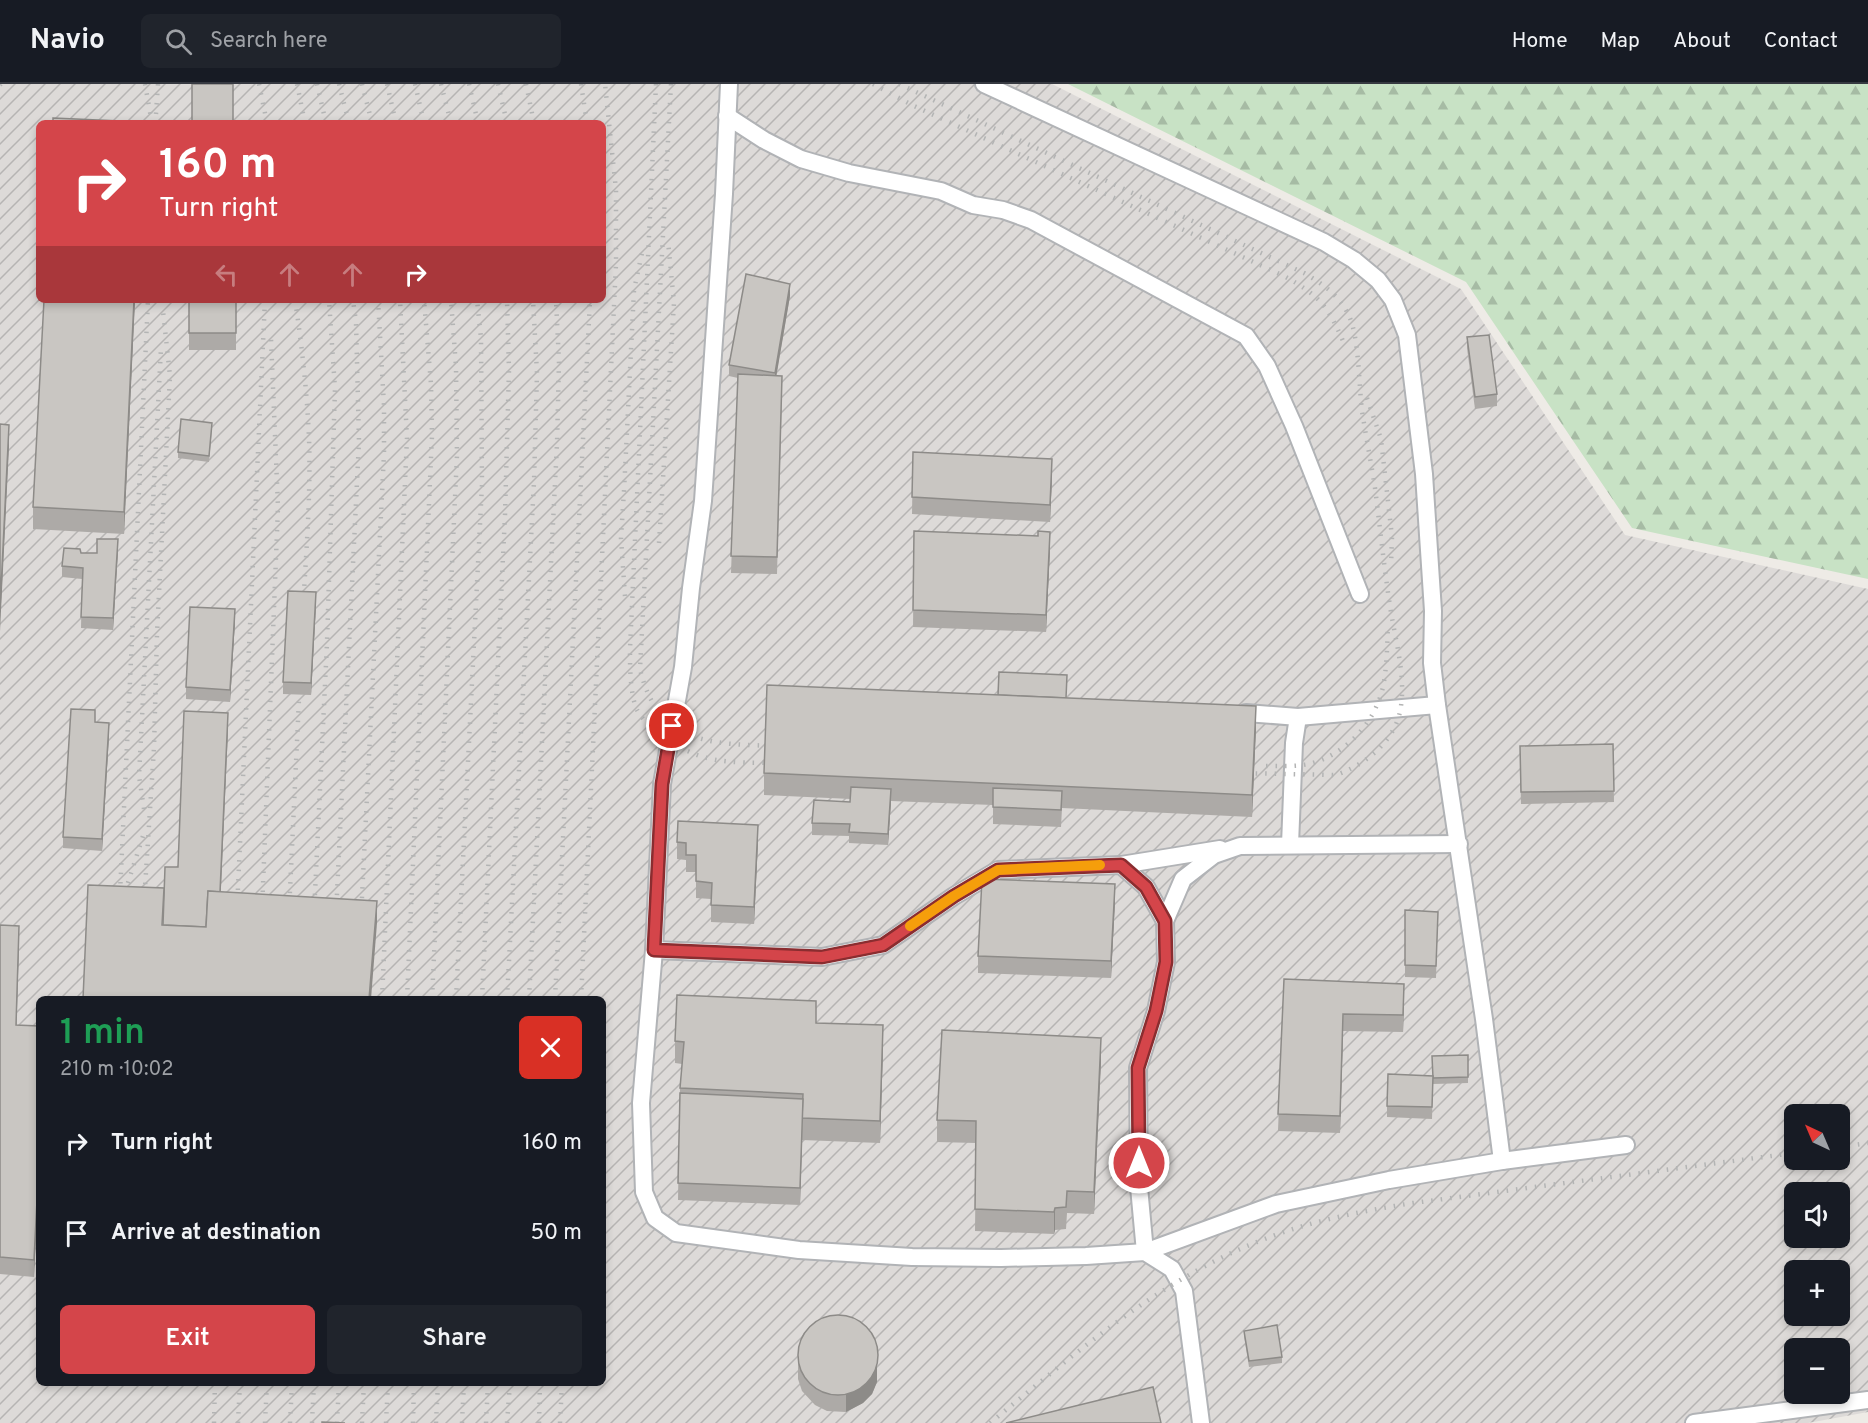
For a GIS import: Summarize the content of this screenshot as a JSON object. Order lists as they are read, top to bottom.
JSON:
{
  "north": "top left",
  "page": {
    "header": "Navio",
    "search": "Search here",
    "nav": [
      "Home",
      "Map",
      "About",
      "Contact"
    ],
    "turn": ["160 m", "Turn right"],
    "heading": ["1 min", "210 m · 10:02"],
    "list": [
      {
        "name": "Turn right",
        "value": "160 m"
      },
      {
        "name": "Arrive at destination",
        "value": "50 m"
      }
    ],
    "map_buttons": ["+", "−"],
    "buttons": ["Exit", "Share"]
  }
}
